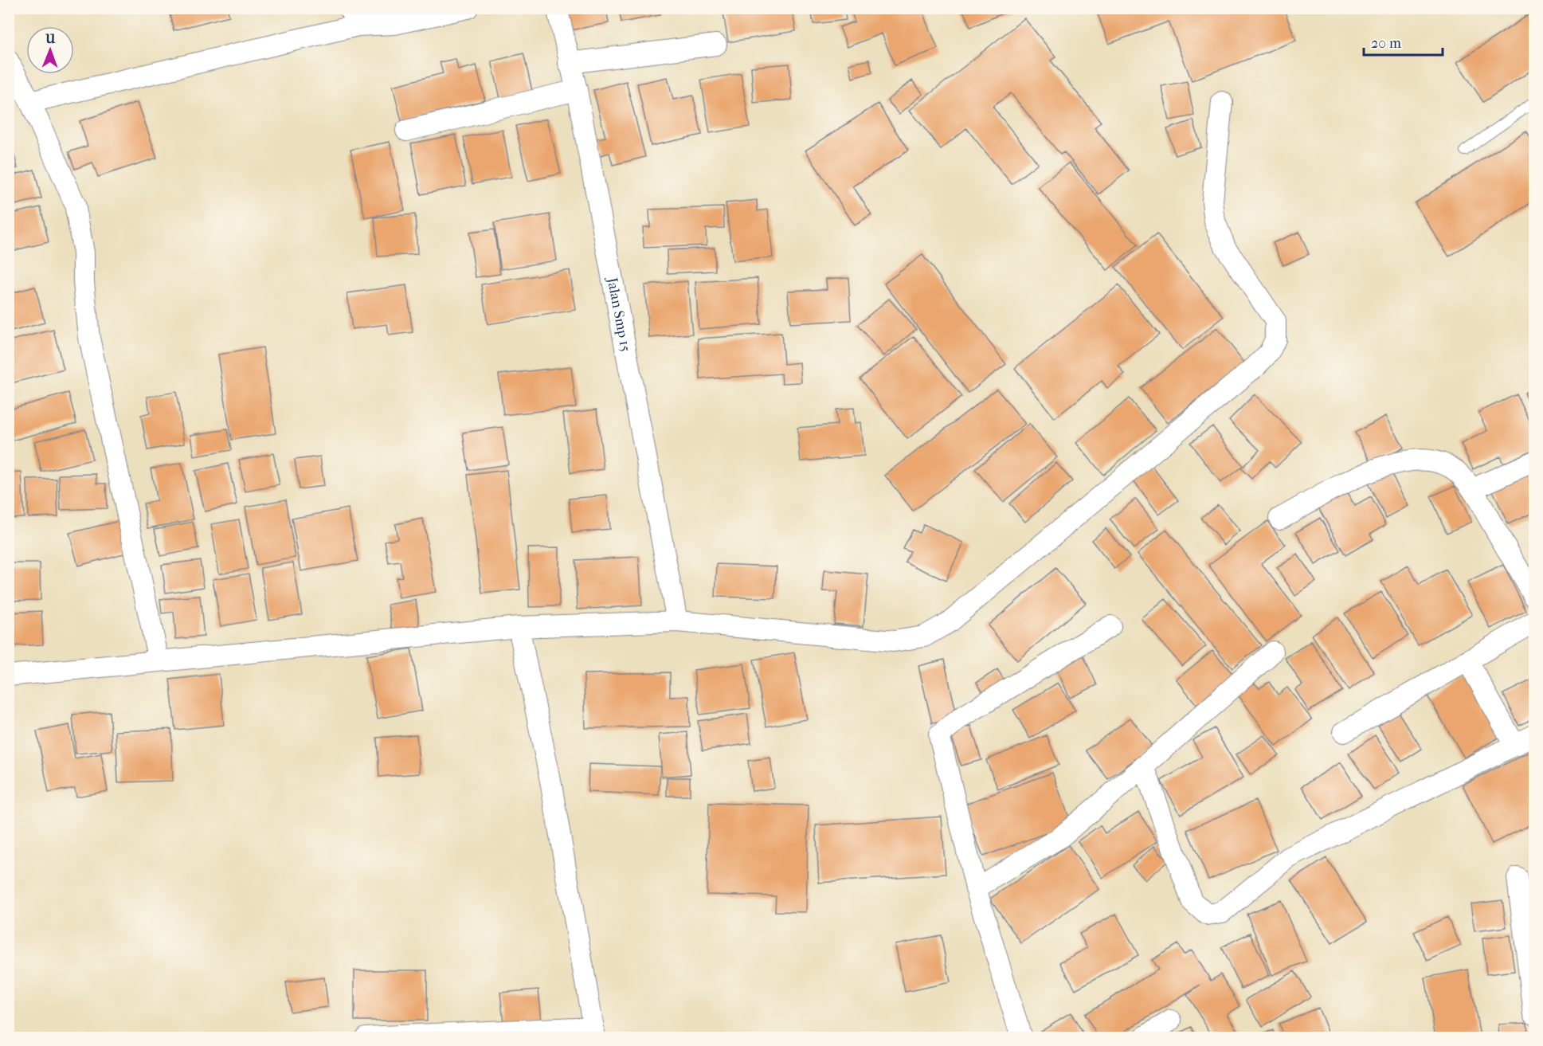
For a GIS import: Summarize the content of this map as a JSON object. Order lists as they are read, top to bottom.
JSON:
{
  "streets": {
    "street": ["Jalan Smp 15"]
  },
  "scale_bar": "20 m",
  "north": "top"
}
